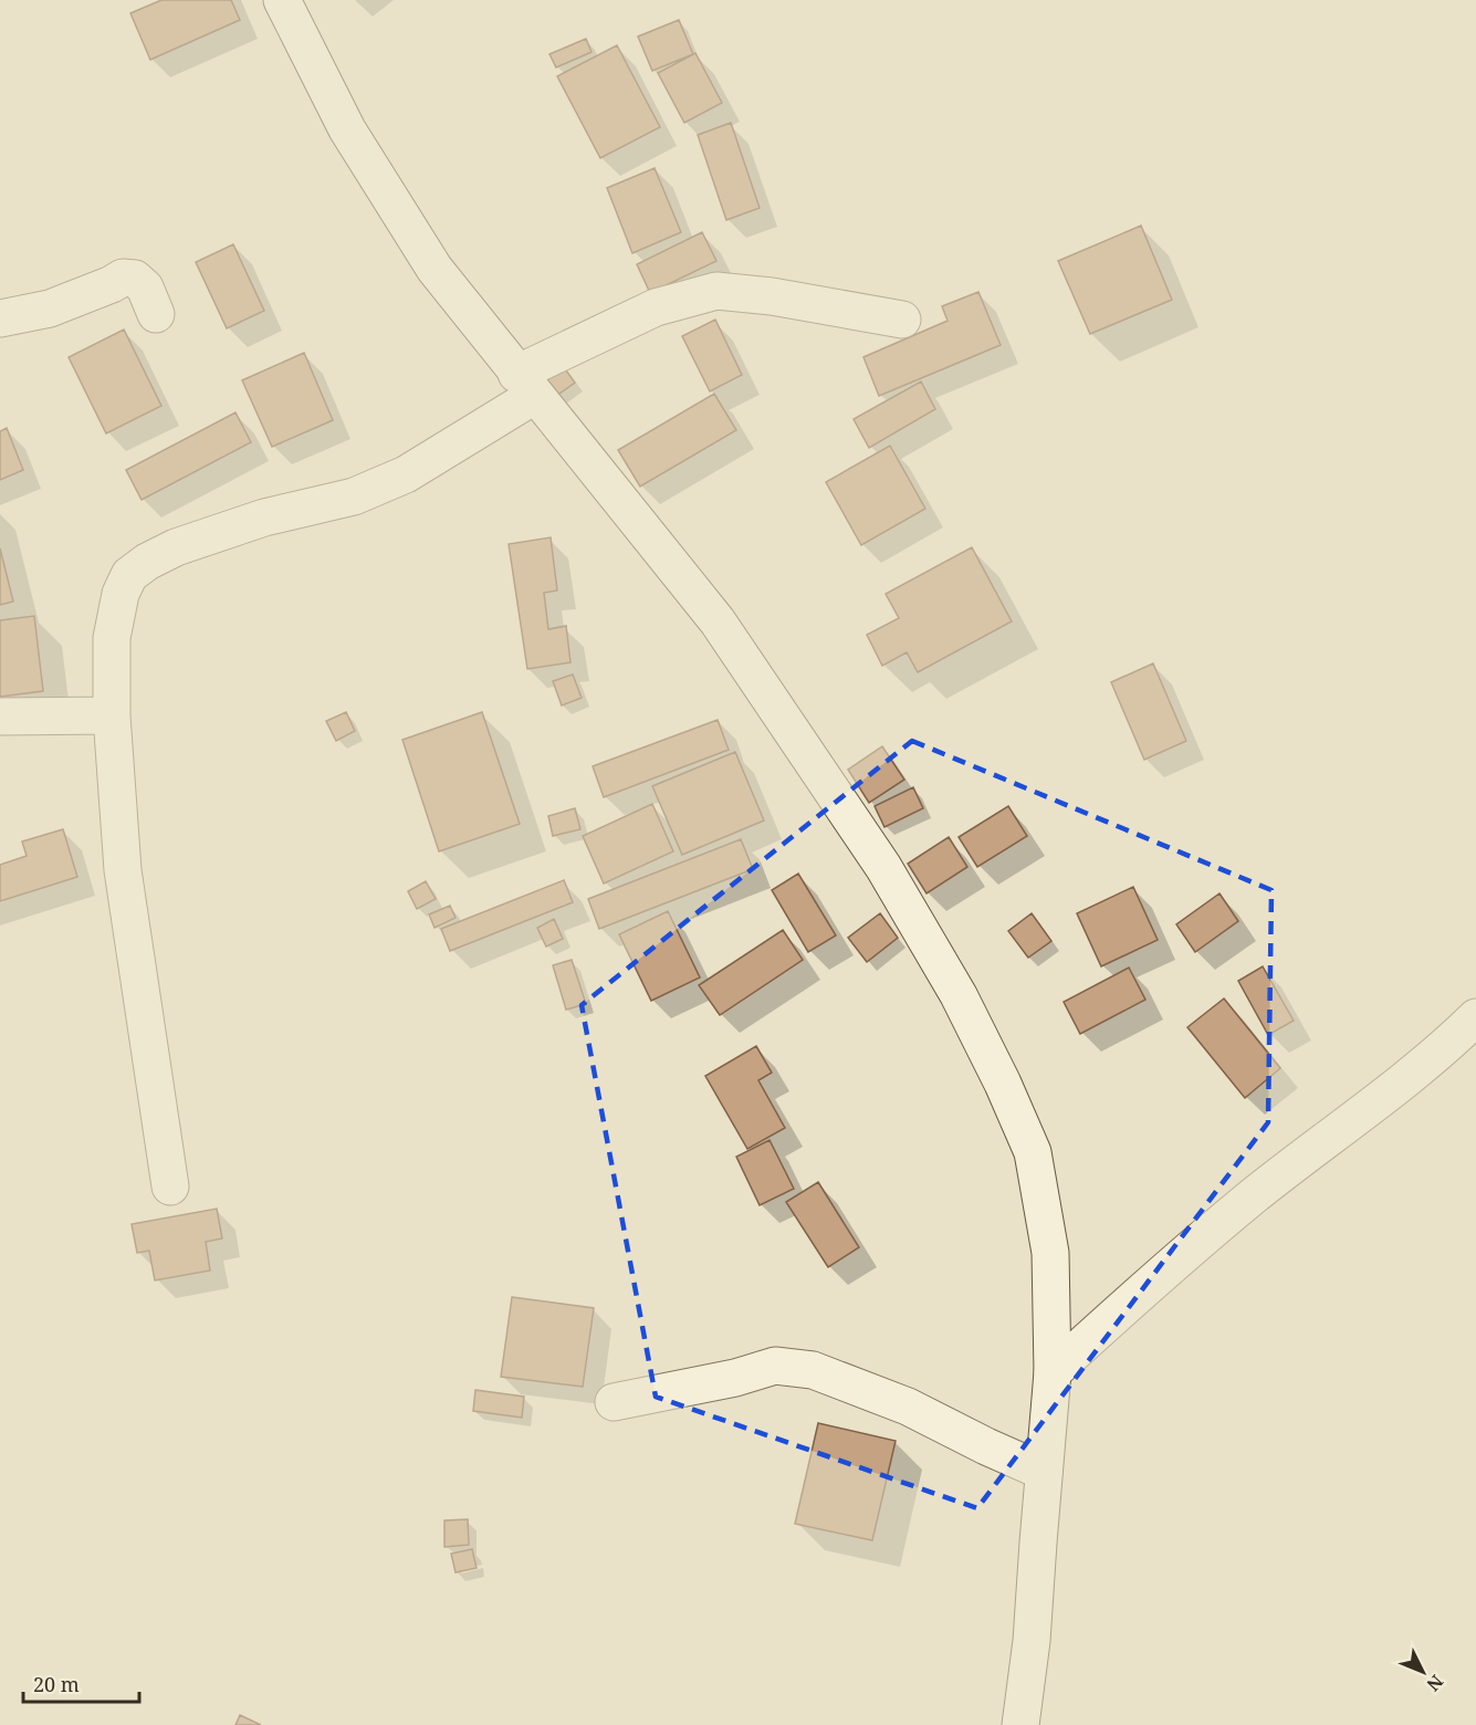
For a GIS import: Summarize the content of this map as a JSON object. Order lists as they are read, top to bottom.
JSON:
{
  "scale_bar": "20 m",
  "north": "bottom right"
}
